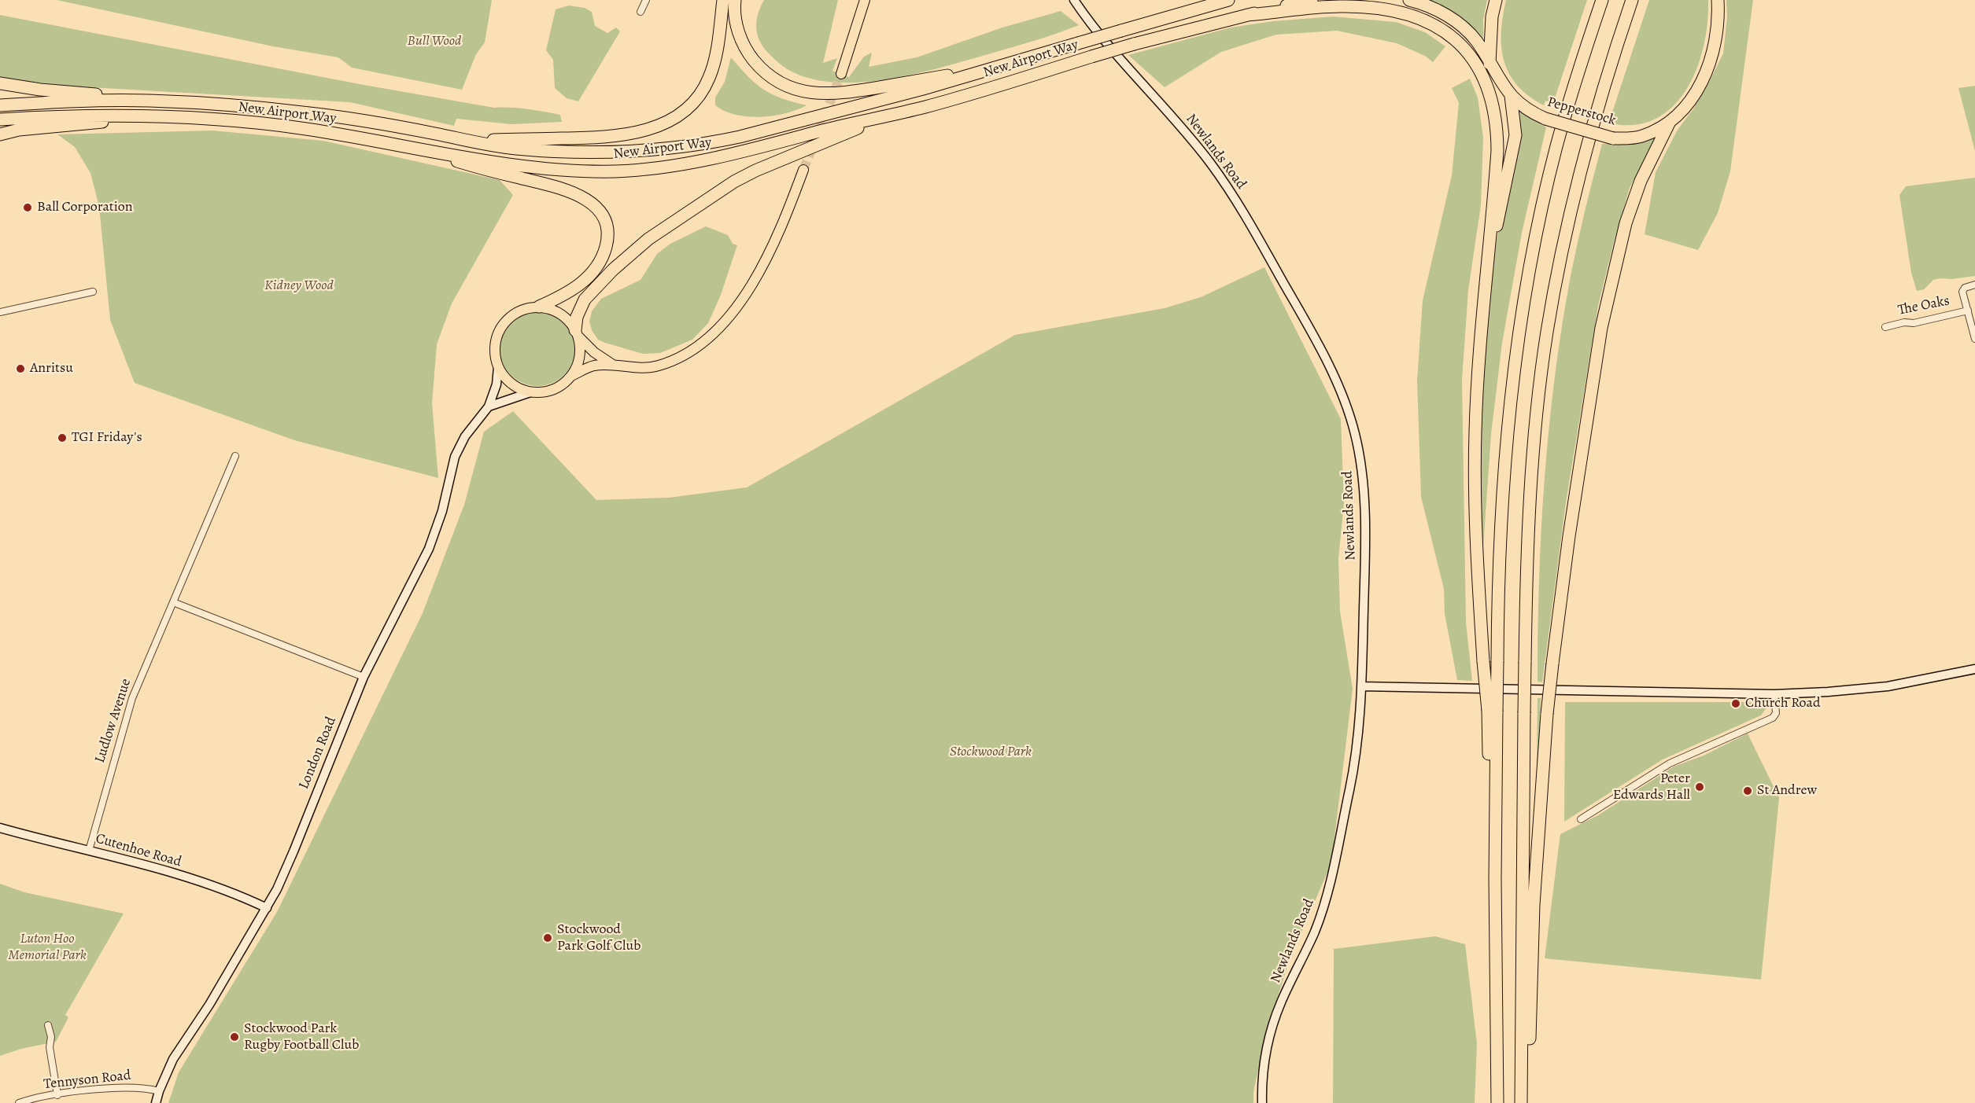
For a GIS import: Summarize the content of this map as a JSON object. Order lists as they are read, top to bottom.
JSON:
{
  "streets": {
    "highway": ["New Airport Way", "Pepperstock"],
    "street": [
      "Newlands Road",
      "The Oaks",
      "Ludlow Avenue",
      "London Road",
      "Cutenhoe Road",
      "Tennyson Road"
    ]
  },
  "crossings": [
    ["Ludlow Avenue", "Cutenhoe Road"],
    ["London Road", "Cutenhoe Road"],
    ["London Road", "Tennyson Road"]
  ],
  "parks": [
    "Bull Wood",
    "Kidney Wood",
    "Stockwood Park",
    "Luton Hoo Memorial Park"
  ],
  "places": [
    "Ball Corporation",
    "Anritsu",
    "TGI Friday's",
    "Church Road",
    "Peter Edwards Hall",
    "St Andrew",
    "Stockwood Park Golf Club",
    "Stockwood Park Rugby Football Club"
  ]
}
